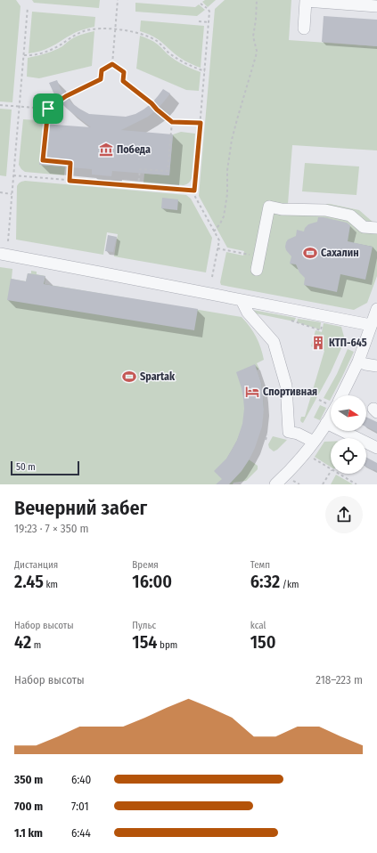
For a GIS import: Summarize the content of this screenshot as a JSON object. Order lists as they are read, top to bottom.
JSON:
{
  "places": {
    "museum": ["Победа"],
    "sports": ["Сахалин", "Spartak"],
    "building": ["КТП-645"],
    "hotel": ["Спортивная"]
  },
  "scale_bar": "50 m",
  "north": "right",
  "page": {
    "scale": "50 m",
    "heading": ["Вечерний забег", "19:23 · 7 × 350 m"],
    "stats": [
      ["Дистанция", "2.45 km"],
      ["Время", "16:00"],
      ["Темп", "6:32 /km"],
      ["Набор высоты", "42 m"],
      ["Пульс", "154 bpm"],
      ["kcal", "150"]
    ],
    "chart": ["Набор высоты", "218–223 m"],
    "list": [
      {
        "name": "350 m",
        "note": "6:40"
      },
      {
        "name": "700 m",
        "note": "7:01"
      },
      {
        "name": "1.1 km",
        "note": "6:44"
      }
    ]
  }
}
